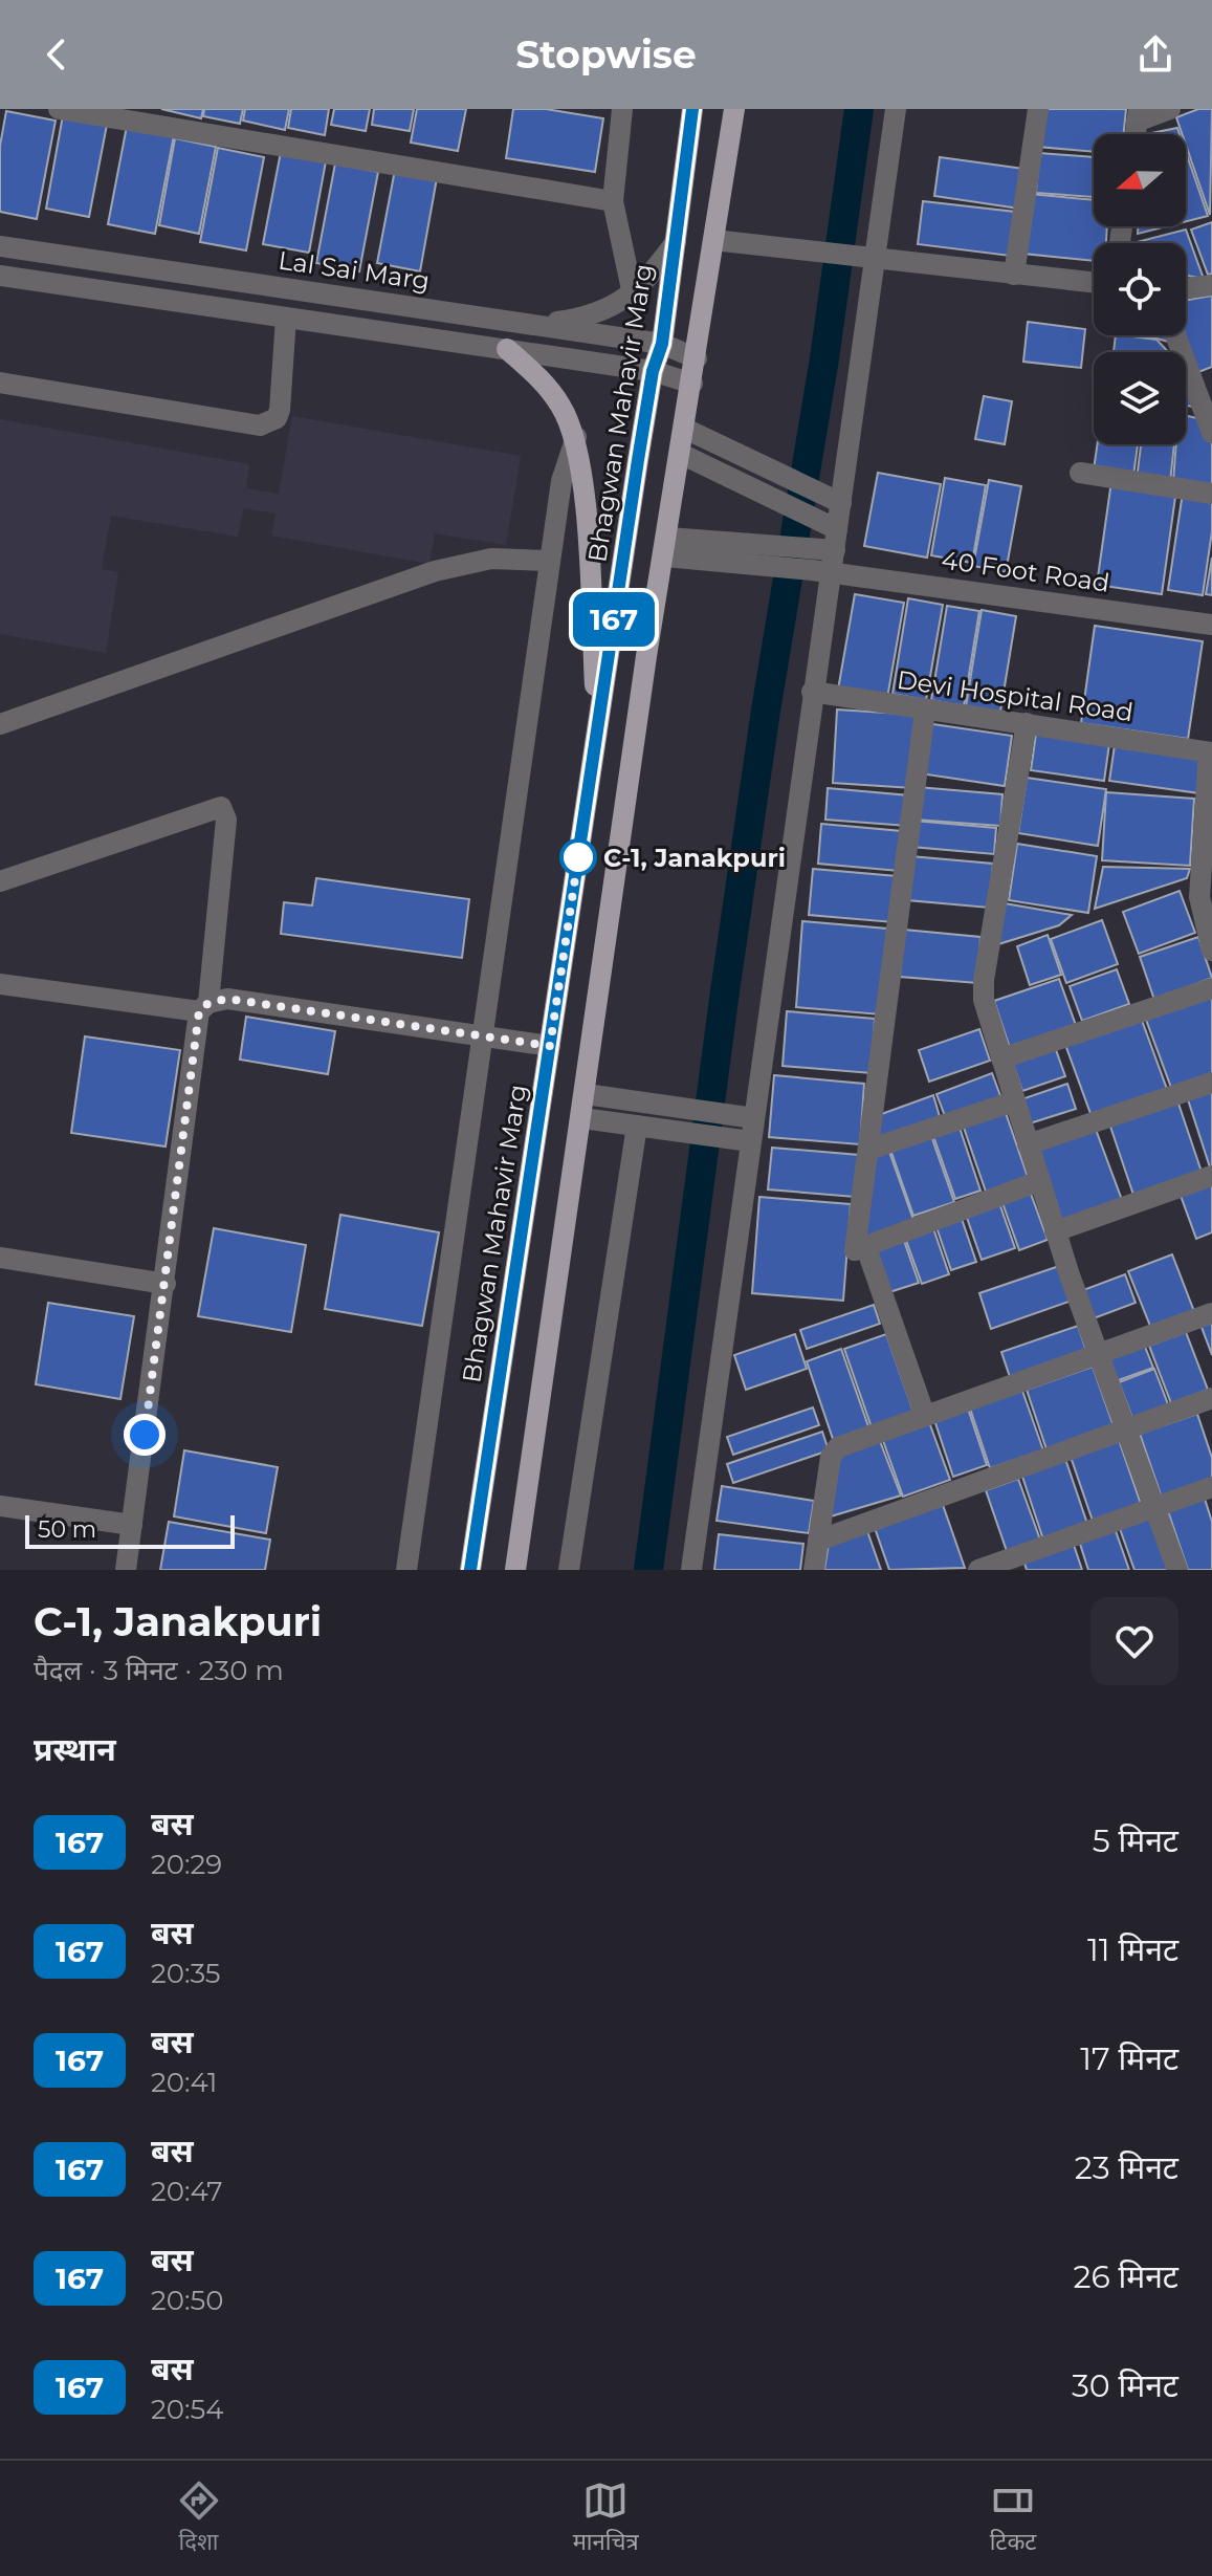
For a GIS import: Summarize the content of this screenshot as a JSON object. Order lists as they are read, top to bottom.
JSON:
{
  "streets": {
    "main road": ["Bhagwan Mahavir Marg"],
    "street": ["Lal Sai Marg", "40 Foot Road", "Devi Hospital Road"]
  },
  "crossings": [
    ["Lal Sai Marg", "Bhagwan Mahavir Marg"]
  ],
  "places": ["C-1, Janakpuri"],
  "lines": ["bus line 167"],
  "scale_bar": "50 m",
  "north": "left",
  "page": {
    "header": "Stopwise",
    "on_map": "167",
    "scale": "50 m",
    "heading": [
      ["C-1, Janakpuri", "पैदल · 3 मिनट · 230 m"],
      "प्रस्थान"
    ],
    "list": [
      {
        "mark": "167",
        "name": "बस",
        "note": "20:29",
        "value": "5 मिनट"
      },
      {
        "mark": "167",
        "name": "बस",
        "note": "20:35",
        "value": "11 मिनट"
      },
      {
        "mark": "167",
        "name": "बस",
        "note": "20:41",
        "value": "17 मिनट"
      },
      {
        "mark": "167",
        "name": "बस",
        "note": "20:47",
        "value": "23 मिनट"
      },
      {
        "mark": "167",
        "name": "बस",
        "note": "20:50",
        "value": "26 मिनट"
      },
      {
        "mark": "167",
        "name": "बस",
        "note": "20:54",
        "value": "30 मिनट"
      }
    ],
    "tabs": ["दिशा", "मानचित्र", "टिकट"]
  }
}
